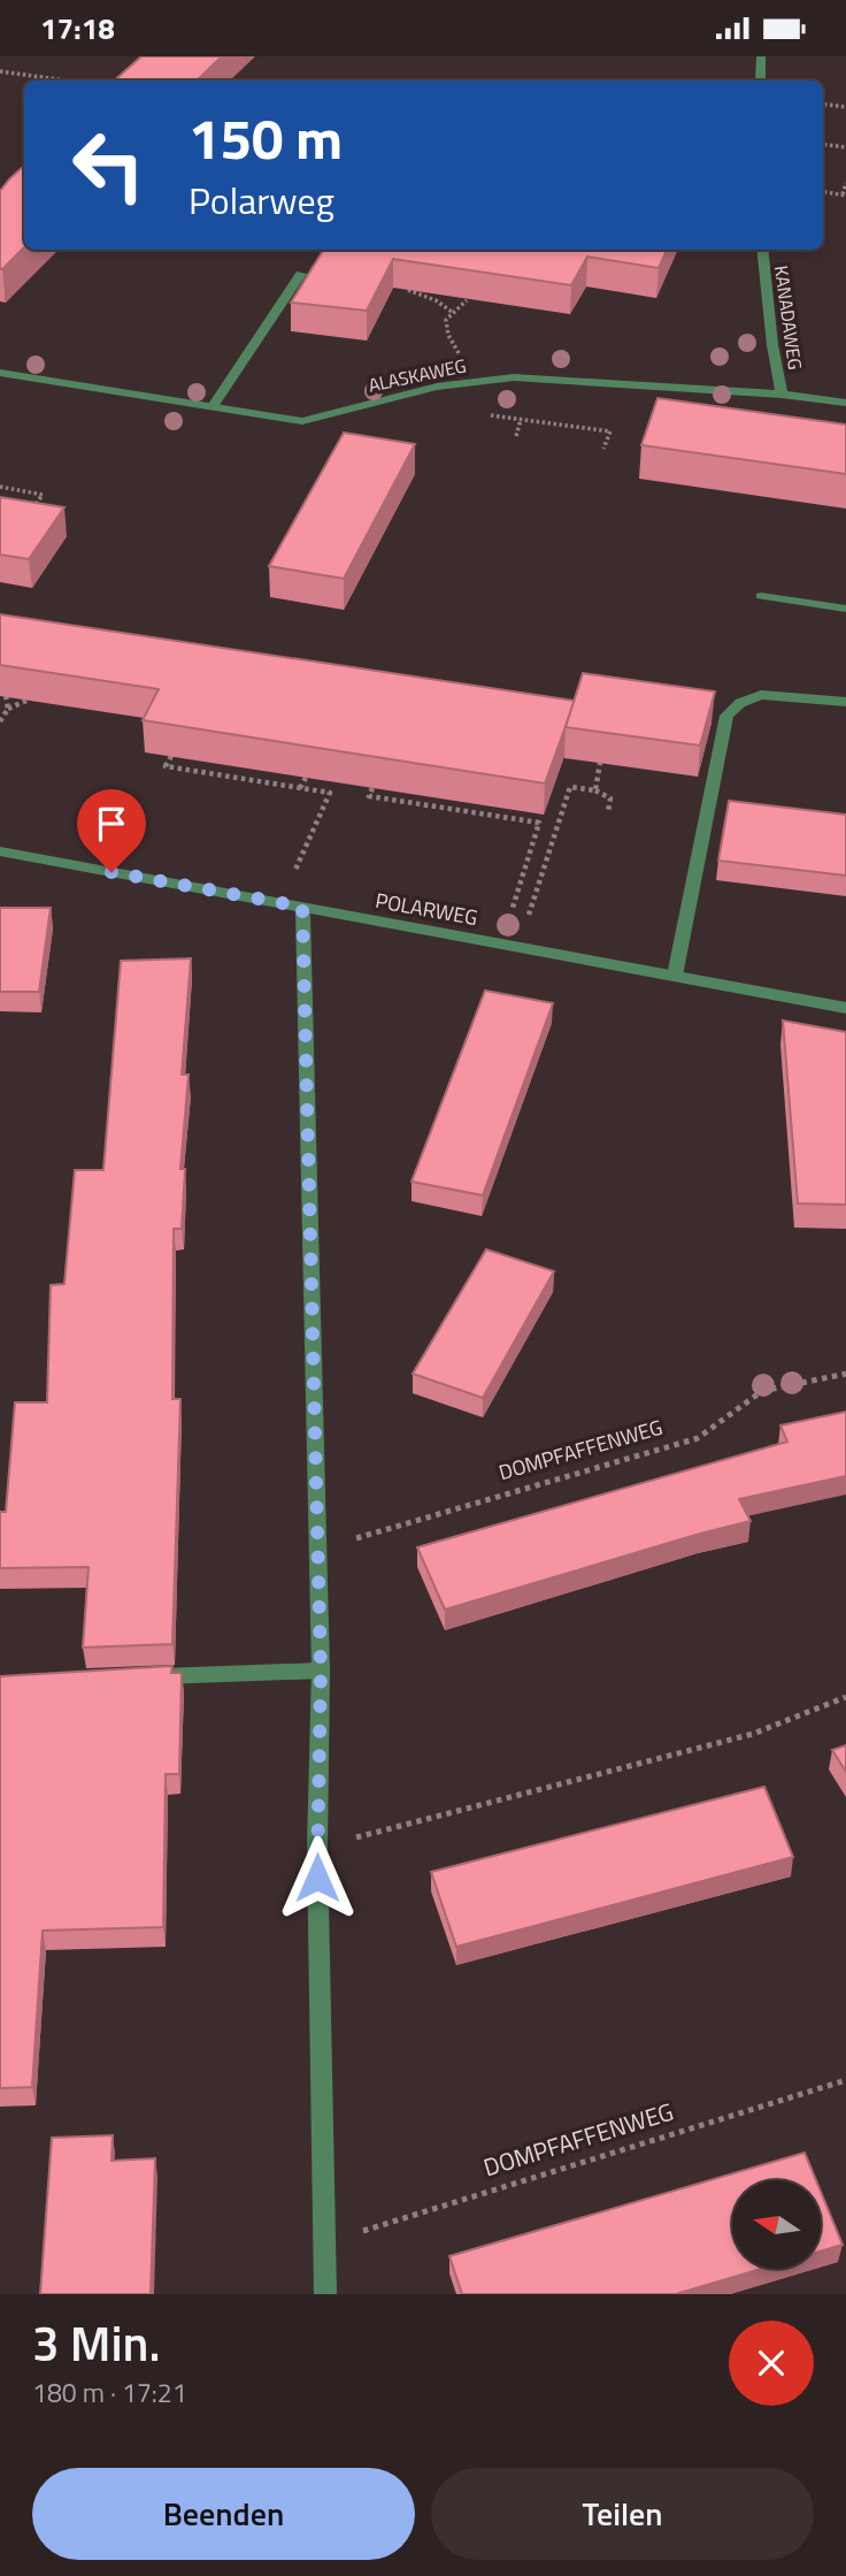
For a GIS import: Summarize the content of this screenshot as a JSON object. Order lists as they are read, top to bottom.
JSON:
{
  "streets": {
    "street": ["KANADAWEG", "ALASKAWEG", "POLARWEG"],
    "path": ["DOMPFAFFENWEG"]
  },
  "crossings": [
    ["KANADAWEG", "ALASKAWEG"]
  ],
  "north": "left",
  "page": {
    "status": "17:18",
    "turn": ["150 m", "Polarweg"],
    "heading": ["3 Min.", "180 m · 17:21"],
    "buttons": ["Beenden", "Teilen"]
  }
}
